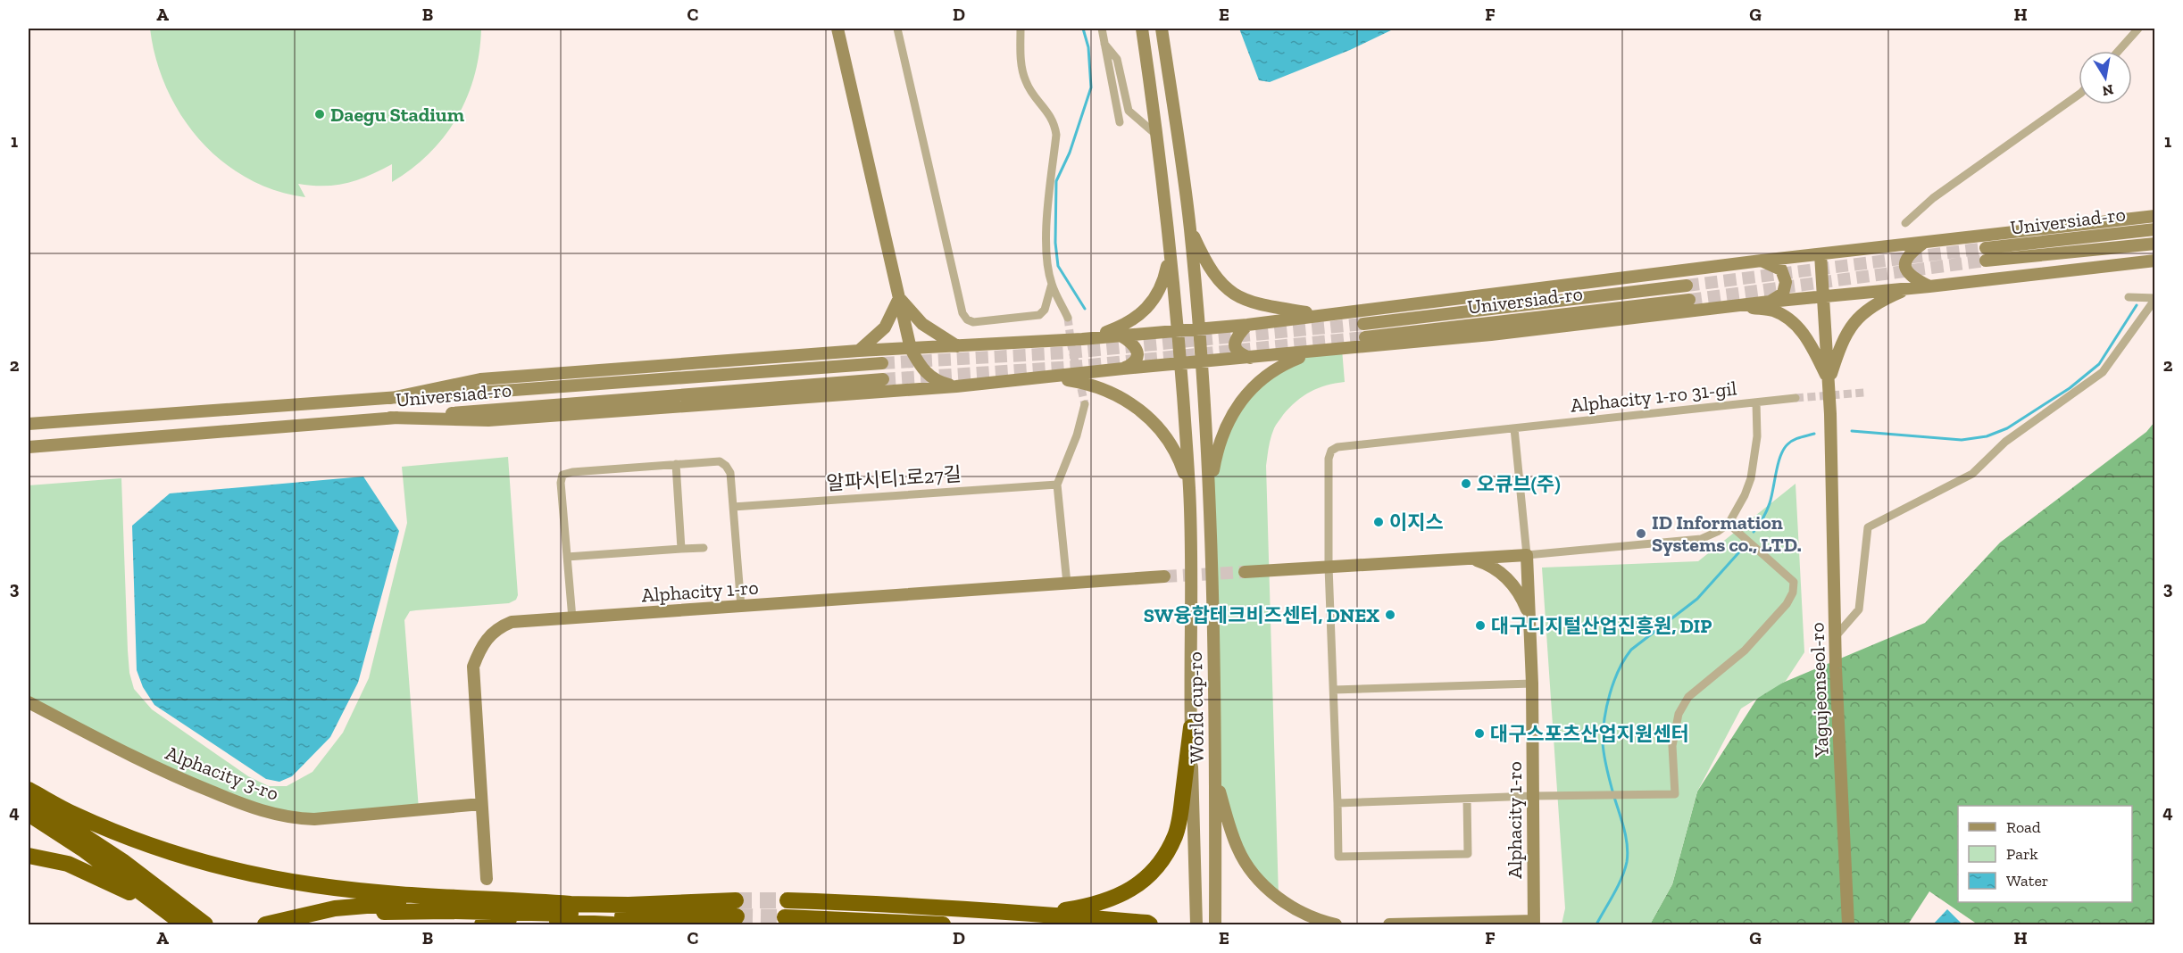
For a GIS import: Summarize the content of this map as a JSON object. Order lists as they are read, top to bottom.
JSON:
{
  "streets": {
    "main road": [
      "Universiad-ro",
      "Alphacity 1-ro",
      "Yagujeonseol-ro",
      "World cup-ro",
      "Alphacity 3-ro"
    ],
    "street": ["Alphacity 1-ro 31-gil", "알파시티1로27길"]
  },
  "crossings": [
    ["Alphacity 1-ro", "Alphacity 3-ro"]
  ],
  "places": [
    "Daegu Stadium",
    "오큐브(주)",
    "이지스",
    "ID Information Systems co., LTD.",
    "SW융합테크비즈센터, DNEX",
    "대구디지털산업진흥원, DIP",
    "대구스포츠산업지원센터"
  ],
  "legend": ["Road", "Park", "Water"],
  "north": "bottom",
  "grid": {
    "columns": [
      "A",
      "B",
      "C",
      "D",
      "E",
      "F",
      "G",
      "H"
    ],
    "rows": [
      "1",
      "2",
      "3",
      "4"
    ]
  }
}
